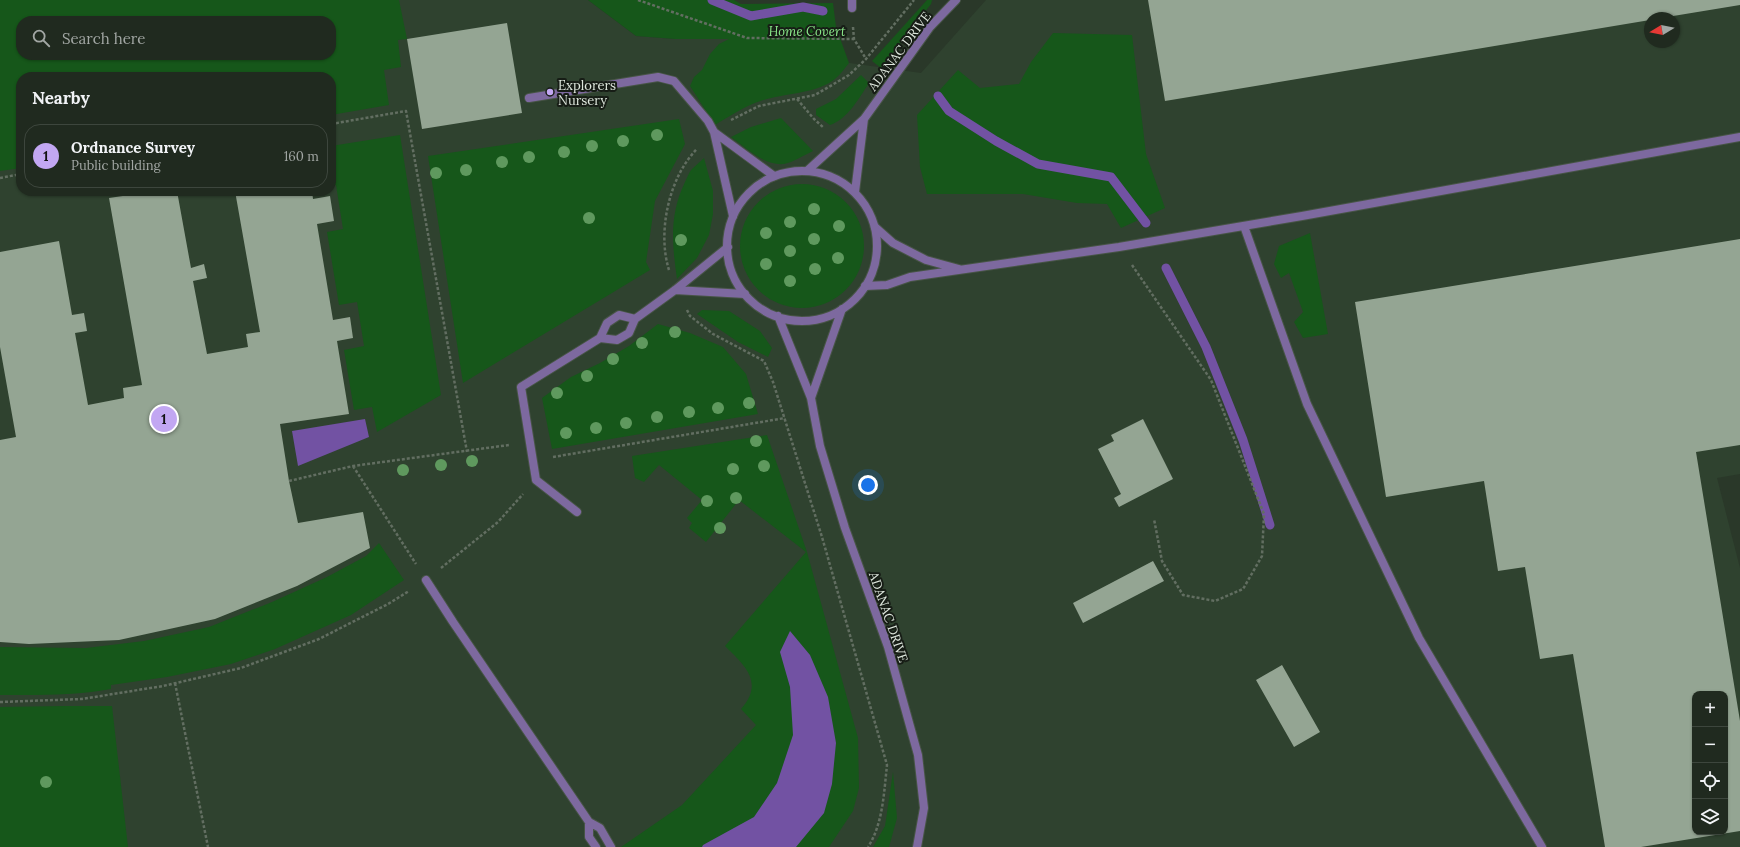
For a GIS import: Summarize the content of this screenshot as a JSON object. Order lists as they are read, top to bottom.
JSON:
{
  "streets": {
    "street": ["ADANAC DRIVE"]
  },
  "parks": ["Home Covert"],
  "places": ["Explorers Nursery"],
  "north": "left",
  "page": {
    "search": "Search here",
    "heading": "Nearby",
    "list": [
      {
        "mark": "1",
        "name": "Ordnance Survey",
        "note": "Public building",
        "value": "160 m"
      }
    ],
    "pins": "1",
    "map_buttons": ["+", "−"]
  }
}
